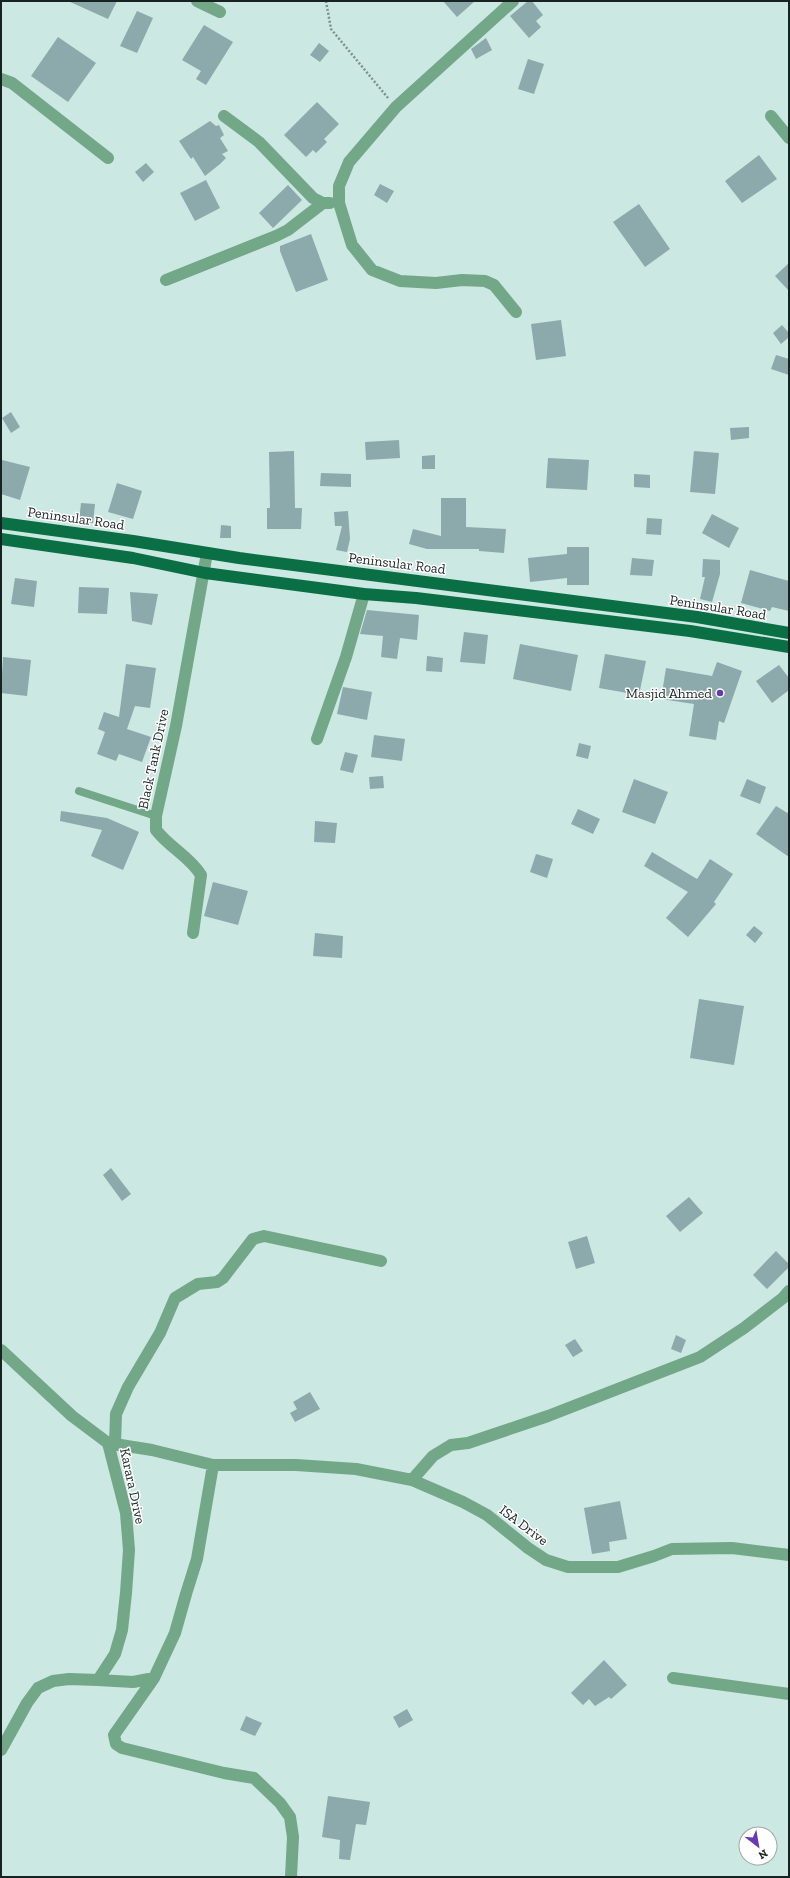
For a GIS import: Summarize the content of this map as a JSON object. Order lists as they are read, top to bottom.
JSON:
{
  "streets": {
    "main road": ["Peninsular Road"],
    "street": ["Black Tank Drive", "Karara Drive", "ISA Drive"]
  },
  "crossings": [
    ["Peninsular Road", "Black Tank Drive"],
    ["Karara Drive", "ISA Drive"]
  ],
  "places": ["Masjid Ahmed"],
  "north": "bottom right"
}
